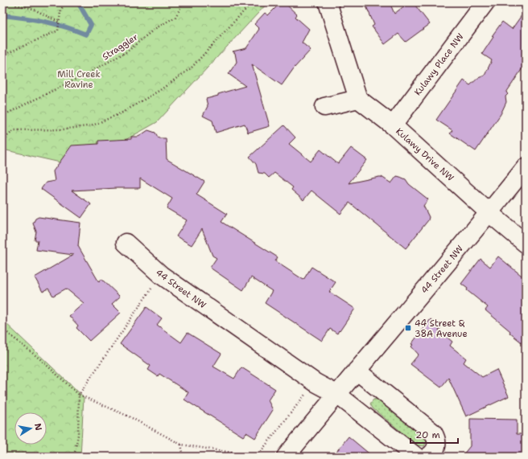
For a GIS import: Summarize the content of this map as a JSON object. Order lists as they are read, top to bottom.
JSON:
{
  "streets": {
    "street": ["Kulawy Place NW", "Kulawy Drive NW", "44 Street NW"],
    "path": ["Straggler"]
  },
  "crossings": [
    ["Kulawy Place NW", "Kulawy Drive NW"],
    ["Kulawy Drive NW", "44 Street NW"]
  ],
  "parks": ["Mill Creek Ravine"],
  "places": {
    "transit": ["44 Street & 38A Avenue"]
  },
  "scale_bar": "20 m",
  "north": "right"
}
